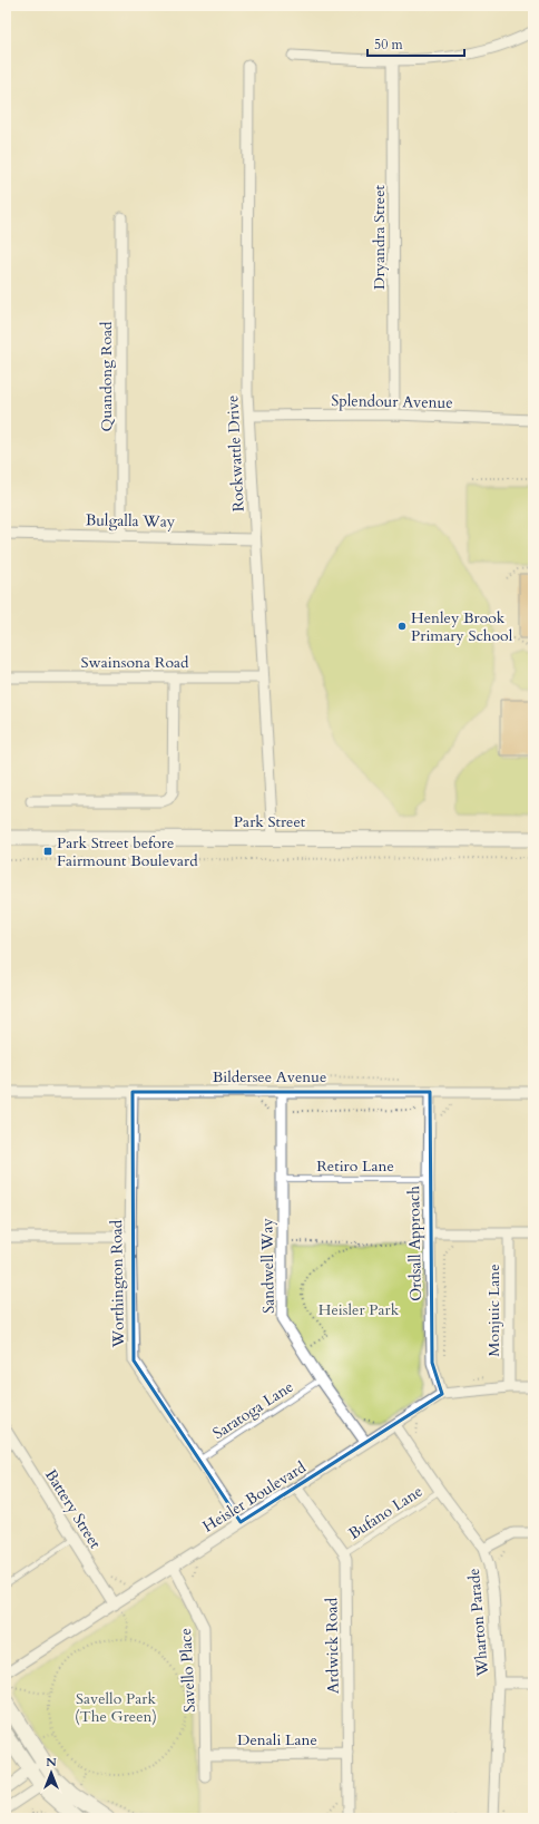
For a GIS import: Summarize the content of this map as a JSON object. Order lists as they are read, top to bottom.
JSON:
{
  "streets": {
    "street": [
      "Dryandra Street",
      "Quandong Road",
      "Splendour Avenue",
      "Rockwattle Drive",
      "Bulgalla Way",
      "Swainsona Road",
      "Park Street",
      "Bildersee Avenue",
      "Ordsall Approach",
      "Sandwell Way",
      "Worthington Road",
      "Monjuic Lane",
      "Heisler Boulevard",
      "Battery Street",
      "Wharton Parade",
      "Ardwick Road",
      "Savello Place",
      "Denali Lane"
    ],
    "lane": ["Retiro Lane", "Saratoga Lane", "Bufano Lane"]
  },
  "crossings": [
    ["Dryandra Street", "Splendour Avenue"],
    ["Quandong Road", "Bulgalla Way"],
    ["Splendour Avenue", "Rockwattle Drive"],
    ["Rockwattle Drive", "Bulgalla Way"],
    ["Rockwattle Drive", "Swainsona Road"],
    ["Rockwattle Drive", "Park Street"],
    ["Bildersee Avenue", "Ordsall Approach"],
    ["Bildersee Avenue", "Sandwell Way"],
    ["Bildersee Avenue", "Worthington Road"],
    ["Retiro Lane", "Ordsall Approach"],
    ["Retiro Lane", "Sandwell Way"],
    ["Ordsall Approach", "Heisler Boulevard"],
    ["Sandwell Way", "Saratoga Lane"],
    ["Sandwell Way", "Heisler Boulevard"],
    ["Worthington Road", "Saratoga Lane"],
    ["Worthington Road", "Heisler Boulevard"],
    ["Monjuic Lane", "Heisler Boulevard"],
    ["Heisler Boulevard", "Battery Street"],
    ["Heisler Boulevard", "Wharton Parade"],
    ["Heisler Boulevard", "Ardwick Road"],
    ["Heisler Boulevard", "Savello Place"],
    ["Bufano Lane", "Wharton Parade"],
    ["Bufano Lane", "Ardwick Road"],
    ["Ardwick Road", "Denali Lane"],
    ["Savello Place", "Denali Lane"]
  ],
  "parks": ["Heisler Park", "Savello Park (The Green)"],
  "places": {
    "other": ["Henley Brook Primary School"],
    "transit": ["Park Street before Fairmount Boulevard"]
  },
  "scale_bar": "50 m",
  "north": "top"
}
